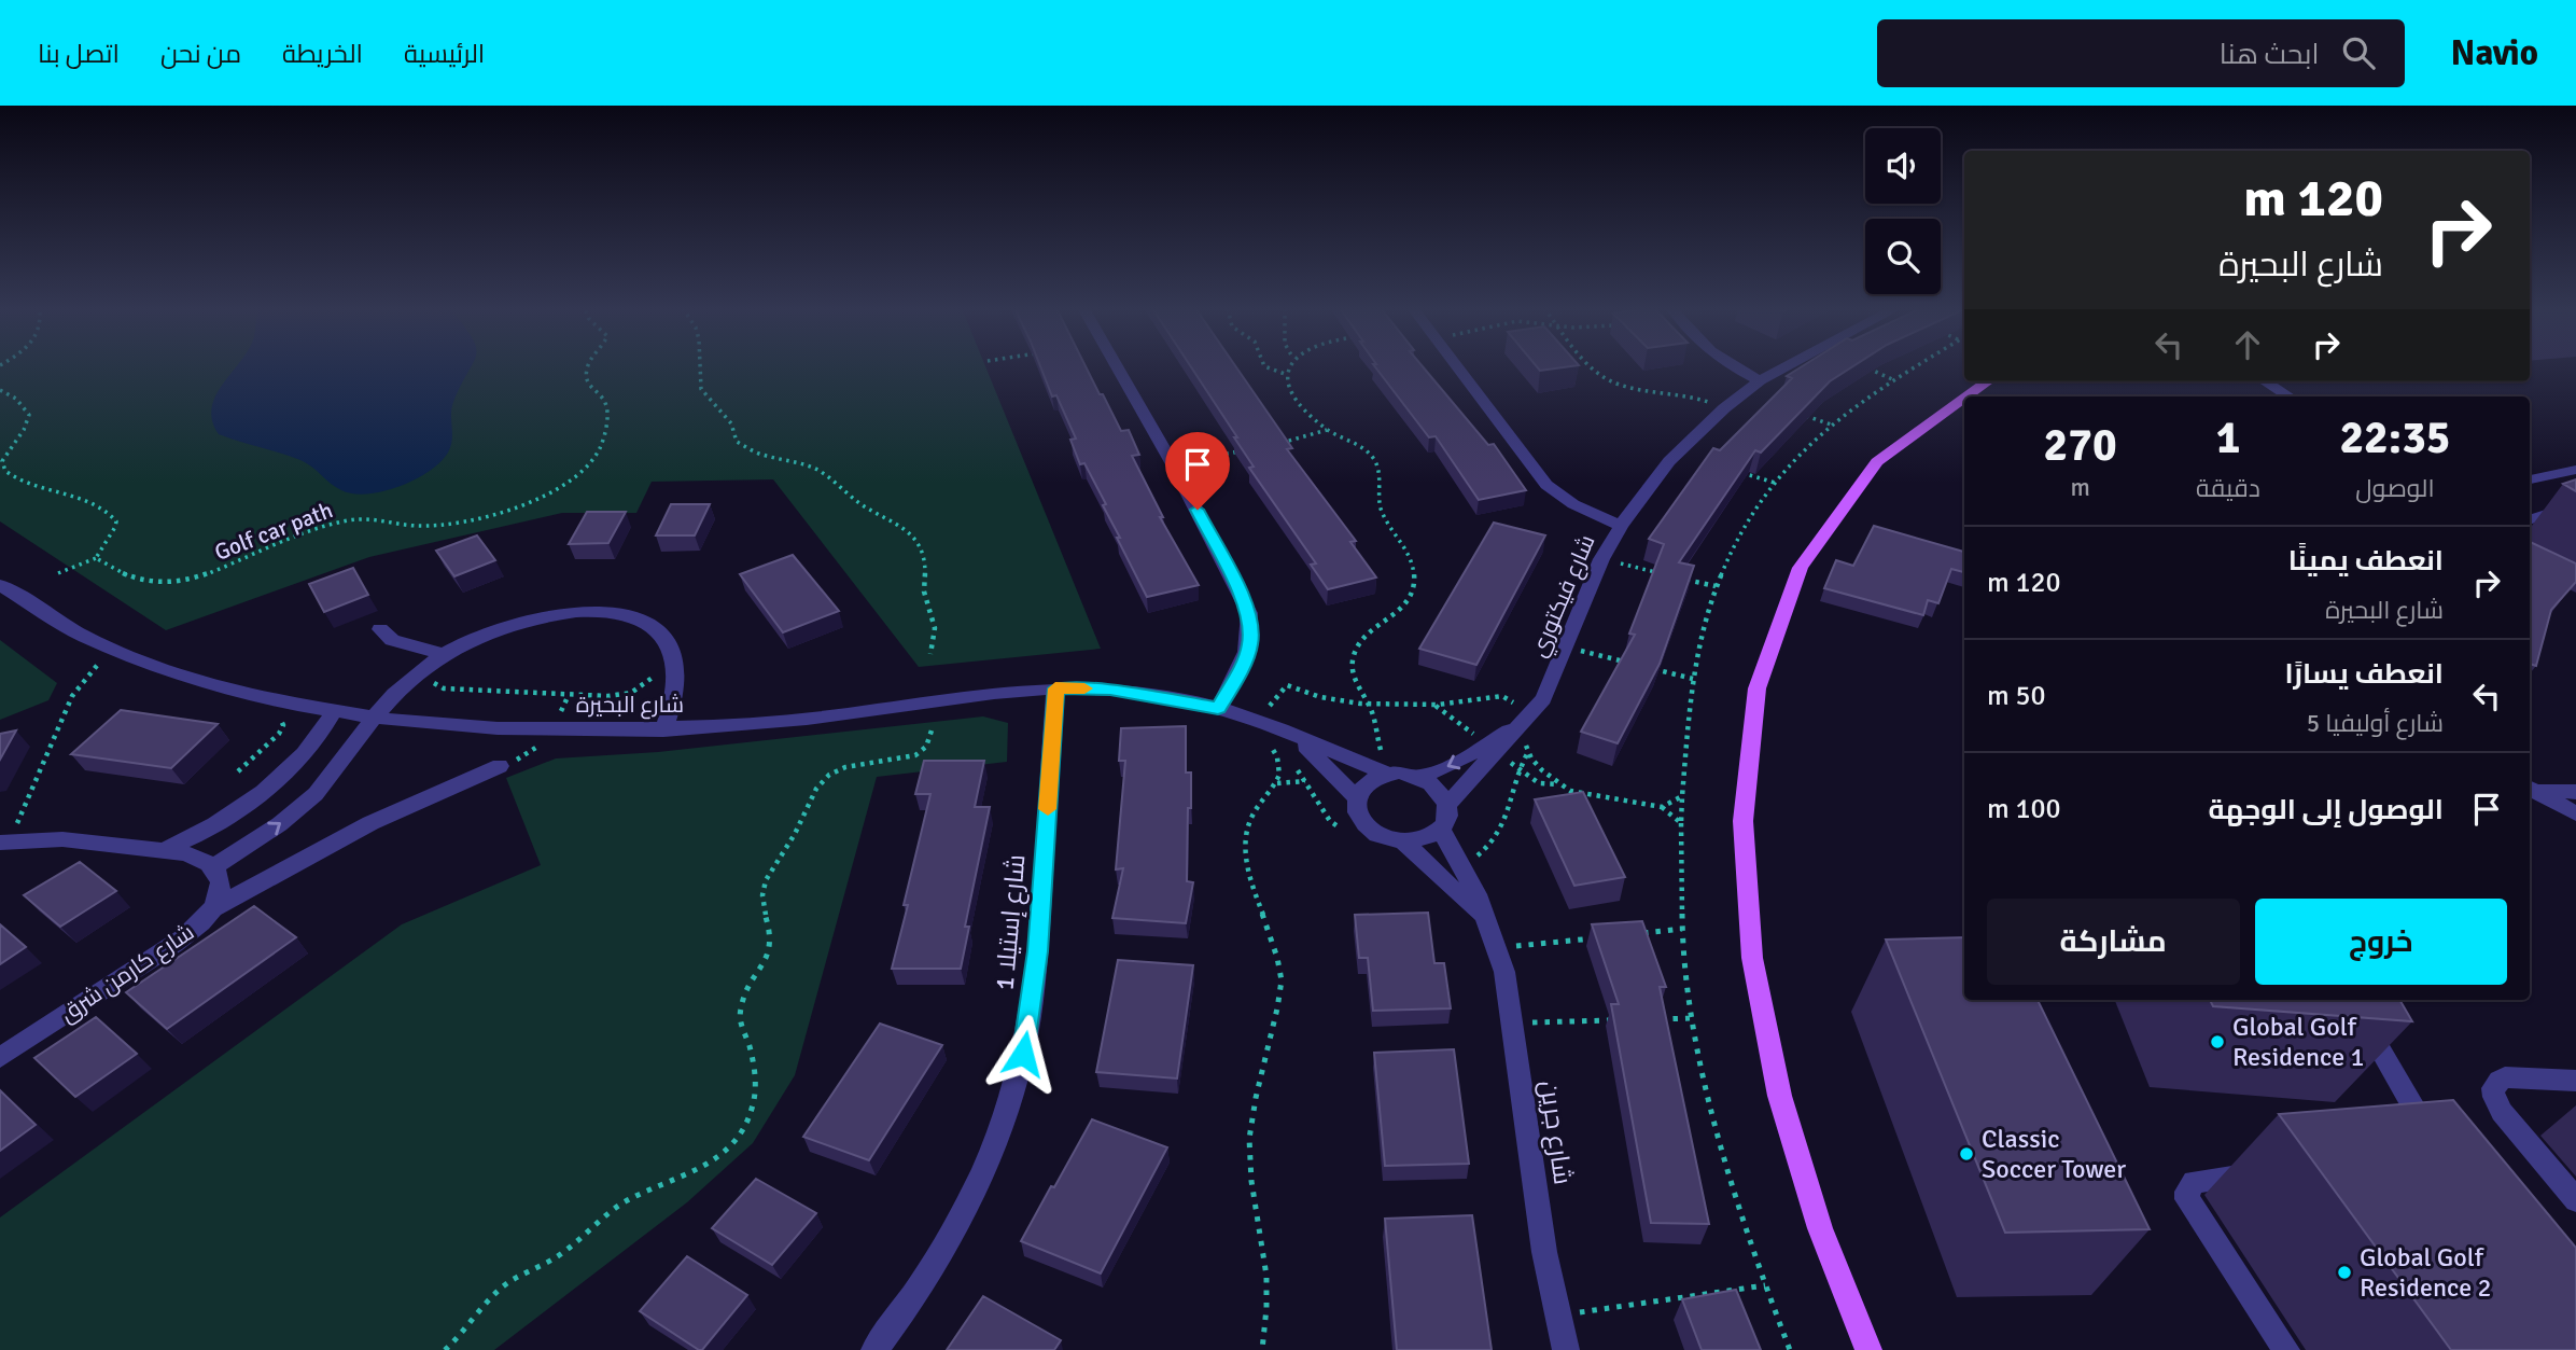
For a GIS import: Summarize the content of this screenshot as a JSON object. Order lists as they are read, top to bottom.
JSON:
{
  "streets": {
    "street": [
      "شارع فيكتوري",
      "شارع البحيرة",
      "شارع إستيلا 1",
      "شارع كارمن شرق",
      "شارع جرين"
    ],
    "path": ["Golf car path"]
  },
  "crossings": [
    ["شارع فيكتوري", "شارع البحيرة"],
    ["شارع فيكتوري", "شارع جرين"],
    ["شارع البحيرة", "شارع إستيلا 1"],
    ["شارع البحيرة", "شارع جرين"]
  ],
  "places": ["Global Golf Residence 1", "Classic Soccer Tower", "Global Golf Residence 2"],
  "page": {
    "header": "Navio",
    "search": "ابحث هنا",
    "nav": [
      "الرئيسية",
      "الخريطة",
      "من نحن",
      "اتصل بنا"
    ],
    "turn": ["120 m", "شارع البحيرة"],
    "eta": [
      "22:35",
      "الوصول",
      "1",
      "دقيقة",
      "270",
      "m"
    ],
    "list": [
      {
        "name": "انعطف يمينًا",
        "note": "شارع البحيرة",
        "value": "120 m"
      },
      {
        "name": "انعطف يسارًا",
        "note": "شارع أوليفيا 5",
        "value": "50 m"
      },
      {
        "name": "الوصول إلى الوجهة",
        "value": "100 m"
      }
    ],
    "buttons": ["خروج", "مشاركة"]
  }
}
